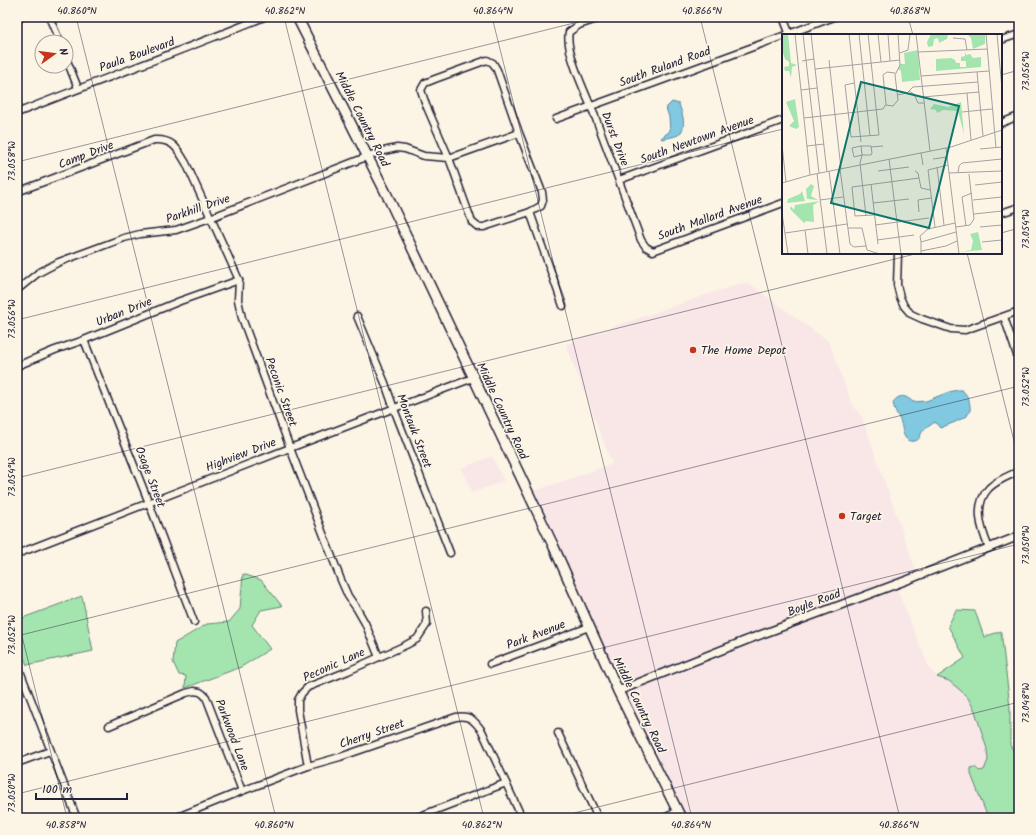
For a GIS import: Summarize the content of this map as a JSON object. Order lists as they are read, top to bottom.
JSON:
{
  "streets": {
    "main road": ["Middle Country Road"],
    "street": [
      "Paula Boulevard",
      "South Ruland Road",
      "Durst Drive",
      "South Newtown Avenue",
      "Camp Drive",
      "Parkhill Drive",
      "South Mallard Avenue",
      "Urban Drive",
      "Peconic Street",
      "Montauk Street",
      "Highview Drive",
      "Osage Street",
      "Boyle Road",
      "Park Avenue",
      "Peconic Lane",
      "Cherry Street",
      "Parkwood Lane"
    ]
  },
  "crossings": [
    ["South Ruland Road", "Durst Drive"],
    ["Middle Country Road", "Parkhill Drive"],
    ["Middle Country Road", "Highview Drive"],
    ["Middle Country Road", "Boyle Road"],
    ["Middle Country Road", "Park Avenue"],
    ["Durst Drive", "South Newtown Avenue"],
    ["Durst Drive", "South Mallard Avenue"],
    ["Camp Drive", "Peconic Street"],
    ["Parkhill Drive", "Peconic Street"],
    ["Urban Drive", "Peconic Street"],
    ["Urban Drive", "Osage Street"],
    ["Peconic Street", "Highview Drive"],
    ["Peconic Street", "Peconic Lane"],
    ["Montauk Street", "Highview Drive"],
    ["Highview Drive", "Osage Street"],
    ["Peconic Lane", "Cherry Street"],
    ["Cherry Street", "Parkwood Lane"]
  ],
  "places": ["The Home Depot", "Target"],
  "scale_bar": "100 m",
  "north": "right",
  "coordinates": [
    "40.860°N",
    "40.862°N",
    "40.864°N",
    "40.866°N",
    "40.868°N",
    "73.056°W",
    "73.058°W",
    "73.054°W",
    "73.052°W",
    "73.050°W",
    "73.048°W",
    "40.858°N"
  ]
}
